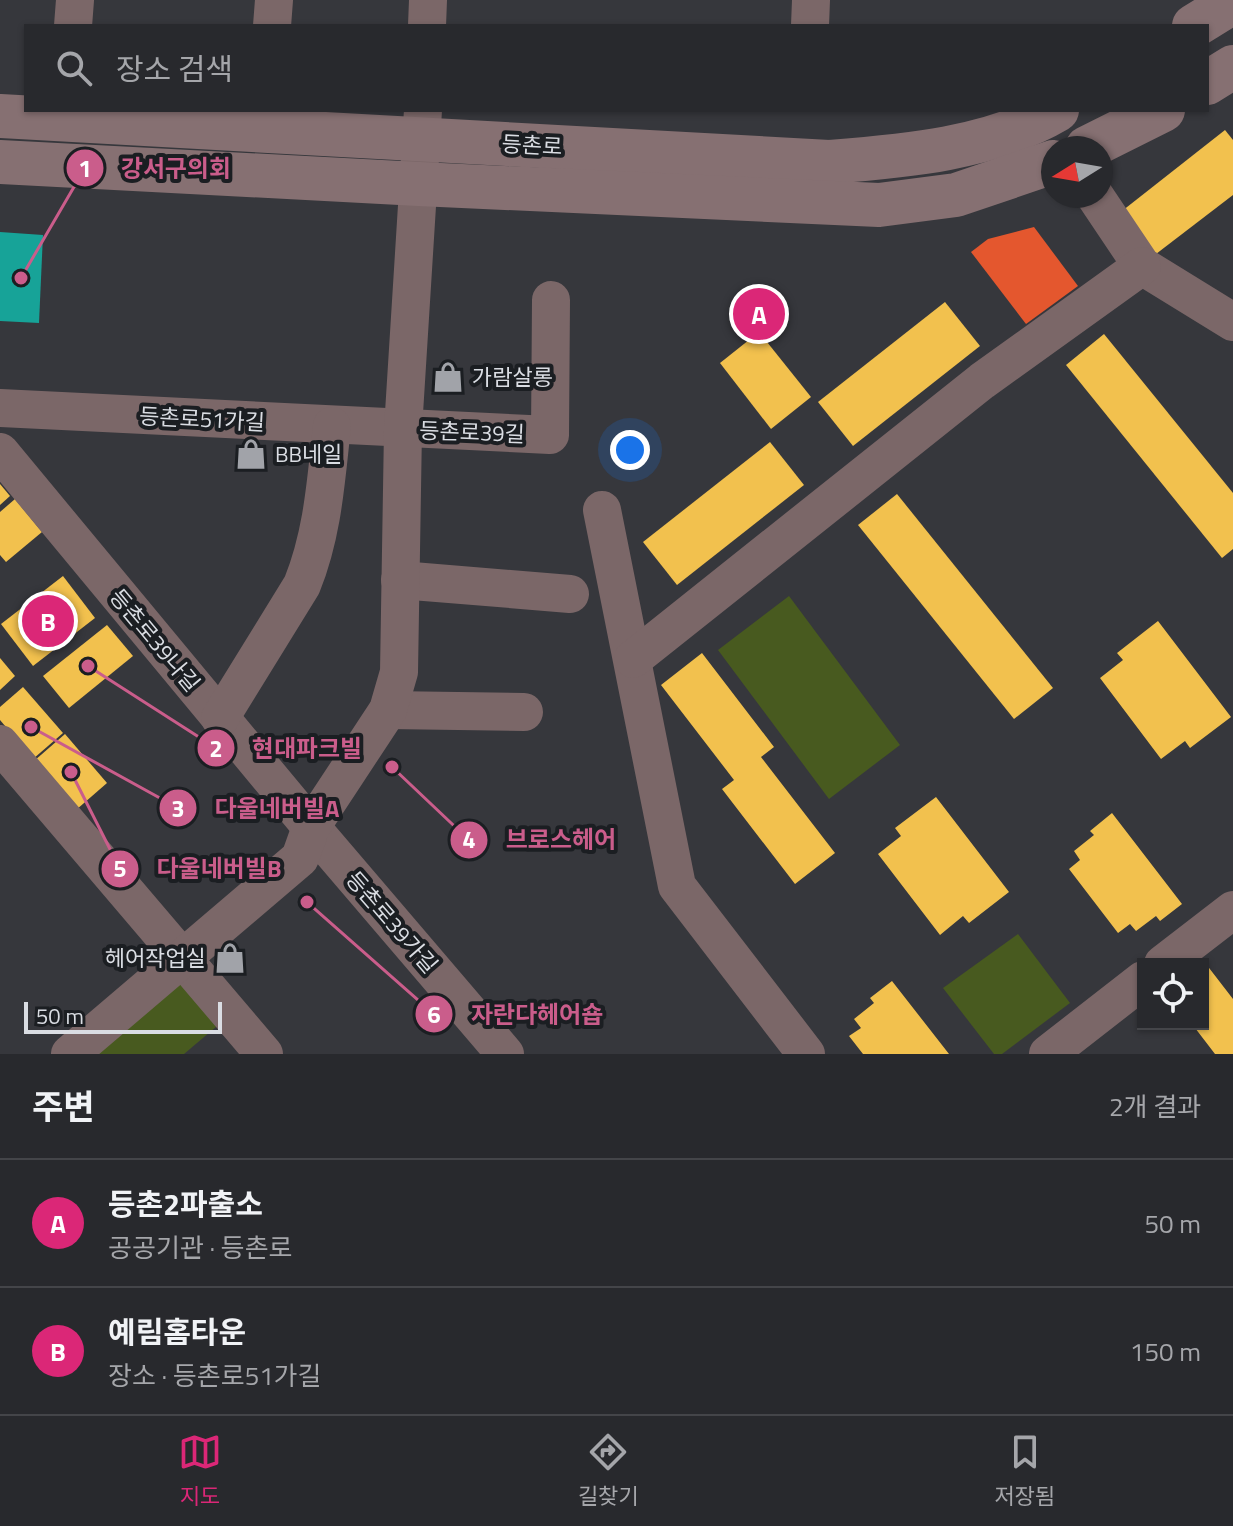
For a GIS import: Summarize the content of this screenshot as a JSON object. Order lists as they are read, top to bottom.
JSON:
{
  "streets": {
    "main road": ["등촌로"],
    "street": [
      "등촌로51가길",
      "등촌로39길",
      "등촌로39나길",
      "등촌로39가길"
    ]
  },
  "crossings": [
    ["등촌로", "등촌로39길"],
    ["등촌로51가길", "등촌로39길"],
    ["등촌로39길", "등촌로39나길"],
    ["등촌로39길", "등촌로39가길"],
    ["등촌로39나길", "등촌로39가길"]
  ],
  "places": {
    "other": [
      "강서구의회",
      "현대파크빌",
      "다울네버빌A",
      "브로스헤어",
      "다울네버빌B",
      "자란다헤어숍"
    ],
    "shop": ["가람살롱", "BB네일", "헤어작업실"]
  },
  "scale_bar": "50 m",
  "north": "left",
  "page": {
    "search": "장소 검색",
    "pins": ["A", "B"],
    "scale": "50 m",
    "heading": ["주변", "2개 결과"],
    "list": [
      {
        "mark": "A",
        "name": "등촌2파출소",
        "note": "공공기관 · 등촌로",
        "value": "50 m"
      },
      {
        "mark": "B",
        "name": "예림홈타운",
        "note": "장소 · 등촌로51가길",
        "value": "150 m"
      }
    ],
    "nav": ["지도", "길찾기", "저장됨"]
  }
}
